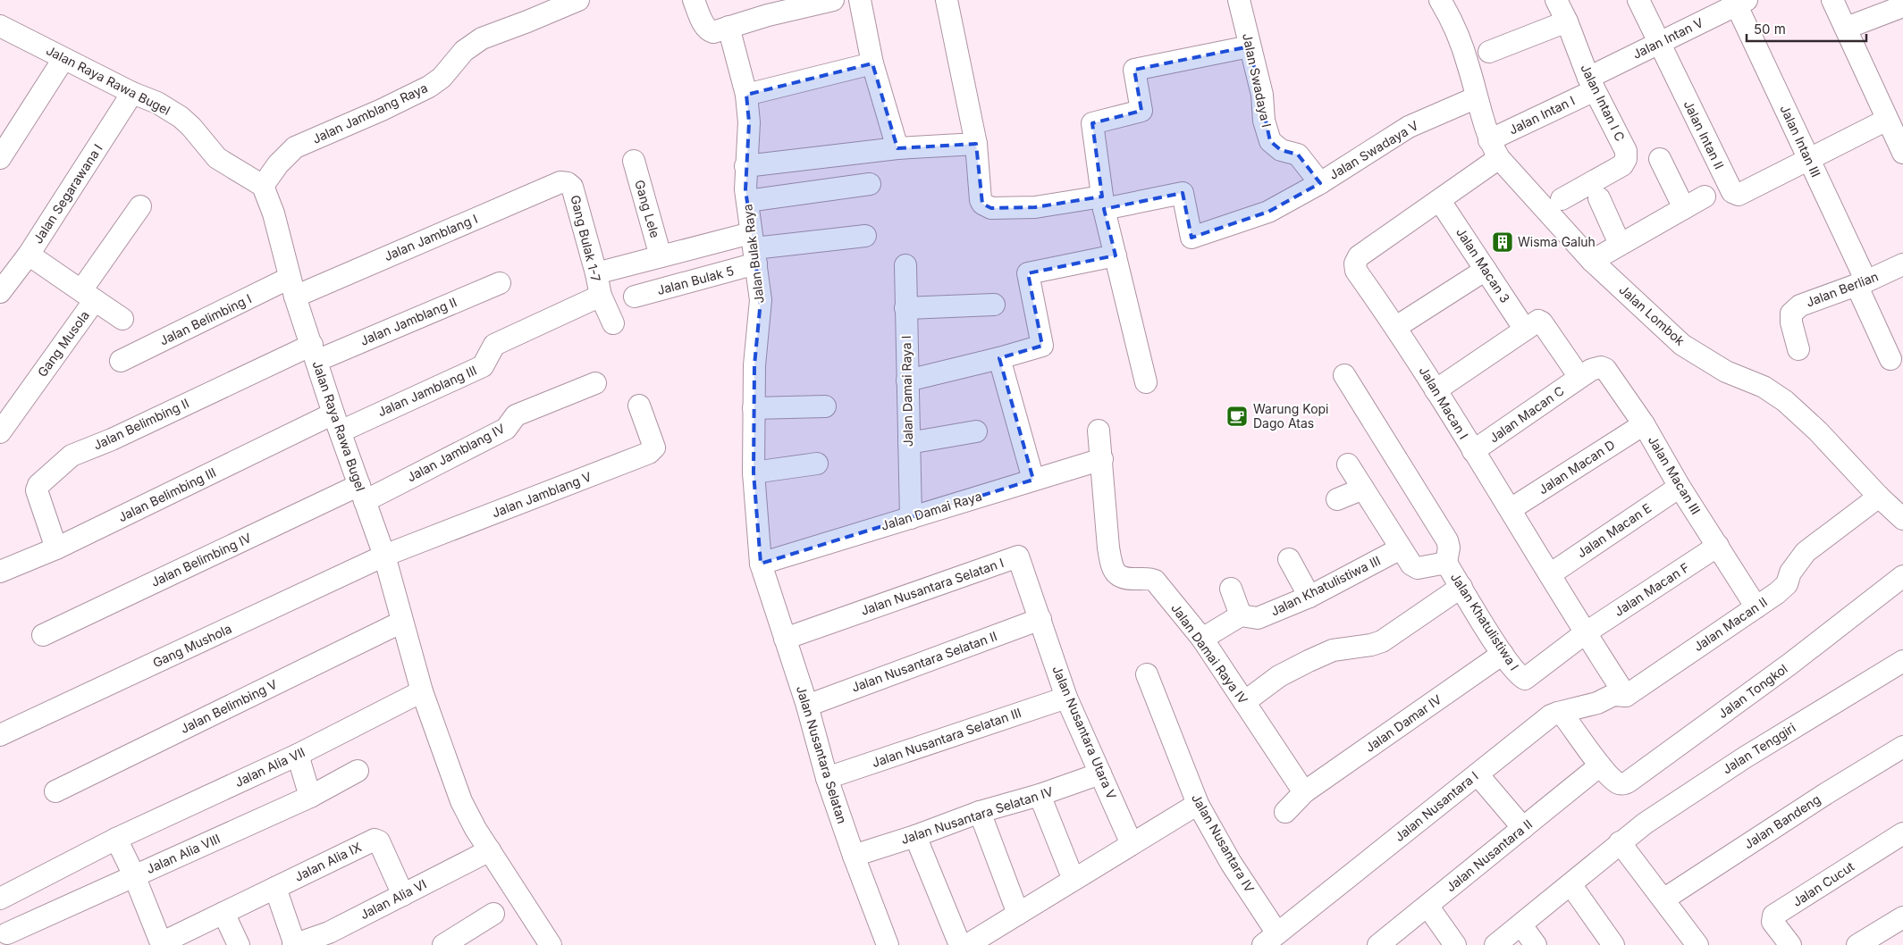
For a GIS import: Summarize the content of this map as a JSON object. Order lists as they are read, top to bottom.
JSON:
{
  "streets": {
    "street": [
      "Jalan Intan V",
      "Jalan Raya Rawa Bugel",
      "Jalan Swadaya I",
      "Jalan Intan I C",
      "Jalan Jamblang Raya",
      "Jalan Intan I",
      "Jalan Intan II",
      "Jalan Intan III",
      "Jalan Swadaya V",
      "Jalan Segarawana I",
      "Gang Lele",
      "Jalan Jamblang I",
      "Gang Bulak 1-7",
      "Jalan Bulak Raya",
      "Jalan Macan 3",
      "Jalan Bulak 5",
      "Jalan Berlian",
      "Jalan Lombok",
      "Jalan Belimbing I",
      "Jalan Jamblang II",
      "Gang Musola",
      "Jalan Jamblang III",
      "Jalan Damai Raya I",
      "Jalan Macan I",
      "Jalan Macan C",
      "Jalan Belimbing II",
      "Jalan Jamblang IV",
      "Jalan Macan D",
      "Jalan Macan III",
      "Jalan Belimbing III",
      "Jalan Jamblang V",
      "Jalan Damai Raya",
      "Jalan Macan E",
      "Jalan Belimbing IV",
      "Jalan Khatulistiwa III",
      "Jalan Nusantara Selatan I",
      "Jalan Macan F",
      "Jalan Khatulistiwa I",
      "Jalan Macan II",
      "Gang Mushola",
      "Jalan Damai Raya IV",
      "Jalan Nusantara Selatan II",
      "Jalan Tongkol",
      "Jalan Belimbing V",
      "Jalan Damar IV",
      "Jalan Nusantara Utara V",
      "Jalan Nusantara Selatan III",
      "Jalan Tenggiri",
      "Jalan Nusantara Selatan",
      "Jalan Alia VII",
      "Jalan Nusantara I",
      "Jalan Nusantara Selatan IV",
      "Jalan Bandeng",
      "Jalan Nusantara IV",
      "Jalan Alia VIII",
      "Jalan Nusantara II",
      "Jalan Alia IX",
      "Jalan Cucut",
      "Jalan Alia VI"
    ]
  },
  "crossings": [
    ["Jalan Intan V", "Jalan Intan I C"],
    ["Jalan Intan V", "Jalan Intan I"],
    ["Jalan Intan V", "Jalan Intan II"],
    ["Jalan Intan V", "Jalan Intan III"],
    ["Jalan Raya Rawa Bugel", "Jalan Jamblang Raya"],
    ["Jalan Raya Rawa Bugel", "Jalan Segarawana I"],
    ["Jalan Raya Rawa Bugel", "Jalan Jamblang I"],
    ["Jalan Raya Rawa Bugel", "Jalan Belimbing I"],
    ["Jalan Raya Rawa Bugel", "Jalan Jamblang II"],
    ["Jalan Raya Rawa Bugel", "Jalan Jamblang III"],
    ["Jalan Raya Rawa Bugel", "Jalan Belimbing II"],
    ["Jalan Raya Rawa Bugel", "Jalan Jamblang IV"],
    ["Jalan Raya Rawa Bugel", "Jalan Belimbing III"],
    ["Jalan Raya Rawa Bugel", "Jalan Jamblang V"],
    ["Jalan Raya Rawa Bugel", "Jalan Belimbing IV"],
    ["Jalan Raya Rawa Bugel", "Gang Mushola"],
    ["Jalan Raya Rawa Bugel", "Jalan Belimbing V"],
    ["Jalan Raya Rawa Bugel", "Jalan Alia VII"],
    ["Jalan Raya Rawa Bugel", "Jalan Alia VI"],
    ["Jalan Swadaya I", "Jalan Swadaya V"],
    ["Jalan Intan I C", "Jalan Intan I"],
    ["Jalan Intan I", "Jalan Lombok"],
    ["Jalan Intan I", "Jalan Macan I"],
    ["Jalan Intan II", "Jalan Intan III"],
    ["Jalan Intan III", "Jalan Berlian"],
    ["Jalan Segarawana I", "Gang Musola"],
    ["Jalan Jamblang I", "Gang Bulak 1-7"],
    ["Jalan Jamblang I", "Jalan Belimbing I"],
    ["Gang Bulak 1-7", "Jalan Jamblang III"],
    ["Jalan Bulak Raya", "Jalan Bulak 5"],
    ["Jalan Bulak Raya", "Jalan Damai Raya"],
    ["Jalan Bulak Raya", "Jalan Nusantara Selatan"],
    ["Jalan Macan 3", "Jalan Macan I"],
    ["Jalan Lombok", "Jalan Macan I"],
    ["Jalan Lombok", "Jalan Macan II"],
    ["Jalan Jamblang II", "Jalan Belimbing II"],
    ["Jalan Jamblang III", "Jalan Belimbing III"],
    ["Jalan Damai Raya I", "Jalan Damai Raya"],
    ["Jalan Macan I", "Jalan Macan C"],
    ["Jalan Macan I", "Jalan Macan D"],
    ["Jalan Macan I", "Jalan Macan E"],
    ["Jalan Macan I", "Jalan Macan F"],
    ["Jalan Macan I", "Jalan Khatulistiwa I"],
    ["Jalan Macan I", "Jalan Macan II"],
    ["Jalan Macan C", "Jalan Macan III"],
    ["Jalan Belimbing II", "Jalan Belimbing III"],
    ["Jalan Jamblang IV", "Jalan Belimbing IV"],
    ["Jalan Macan D", "Jalan Macan III"],
    ["Jalan Macan III", "Jalan Macan E"],
    ["Jalan Macan III", "Jalan Macan F"],
    ["Jalan Macan III", "Jalan Macan II"],
    ["Jalan Jamblang V", "Gang Mushola"],
    ["Jalan Damai Raya", "Jalan Damai Raya IV"],
    ["Jalan Damai Raya", "Jalan Nusantara Selatan"],
    ["Jalan Khatulistiwa III", "Jalan Khatulistiwa I"],
    ["Jalan Nusantara Selatan I", "Jalan Nusantara Selatan II"],
    ["Jalan Nusantara Selatan I", "Jalan Nusantara Utara V"],
    ["Jalan Nusantara Selatan I", "Jalan Nusantara Selatan"],
    ["Jalan Macan F", "Jalan Khatulistiwa I"],
    ["Jalan Khatulistiwa I", "Jalan Damar IV"],
    ["Jalan Macan II", "Jalan Nusantara I"],
    ["Jalan Damai Raya IV", "Jalan Damar IV"],
    ["Jalan Nusantara Selatan II", "Jalan Nusantara Utara V"],
    ["Jalan Nusantara Selatan II", "Jalan Nusantara Selatan"],
    ["Jalan Tongkol", "Jalan Nusantara II"],
    ["Jalan Nusantara Utara V", "Jalan Nusantara Selatan III"],
    ["Jalan Nusantara Utara V", "Jalan Nusantara Selatan IV"],
    ["Jalan Nusantara Selatan III", "Jalan Nusantara Selatan"],
    ["Jalan Nusantara Selatan", "Jalan Nusantara Selatan IV"],
    ["Jalan Nusantara I", "Jalan Nusantara IV"],
    ["Jalan Alia IX", "Jalan Alia VI"]
  ],
  "places": {
    "building": ["Wisma Galuh"],
    "cafe": ["Warung Kopi Dago Atas"]
  },
  "scale_bar": "50 m"
}
